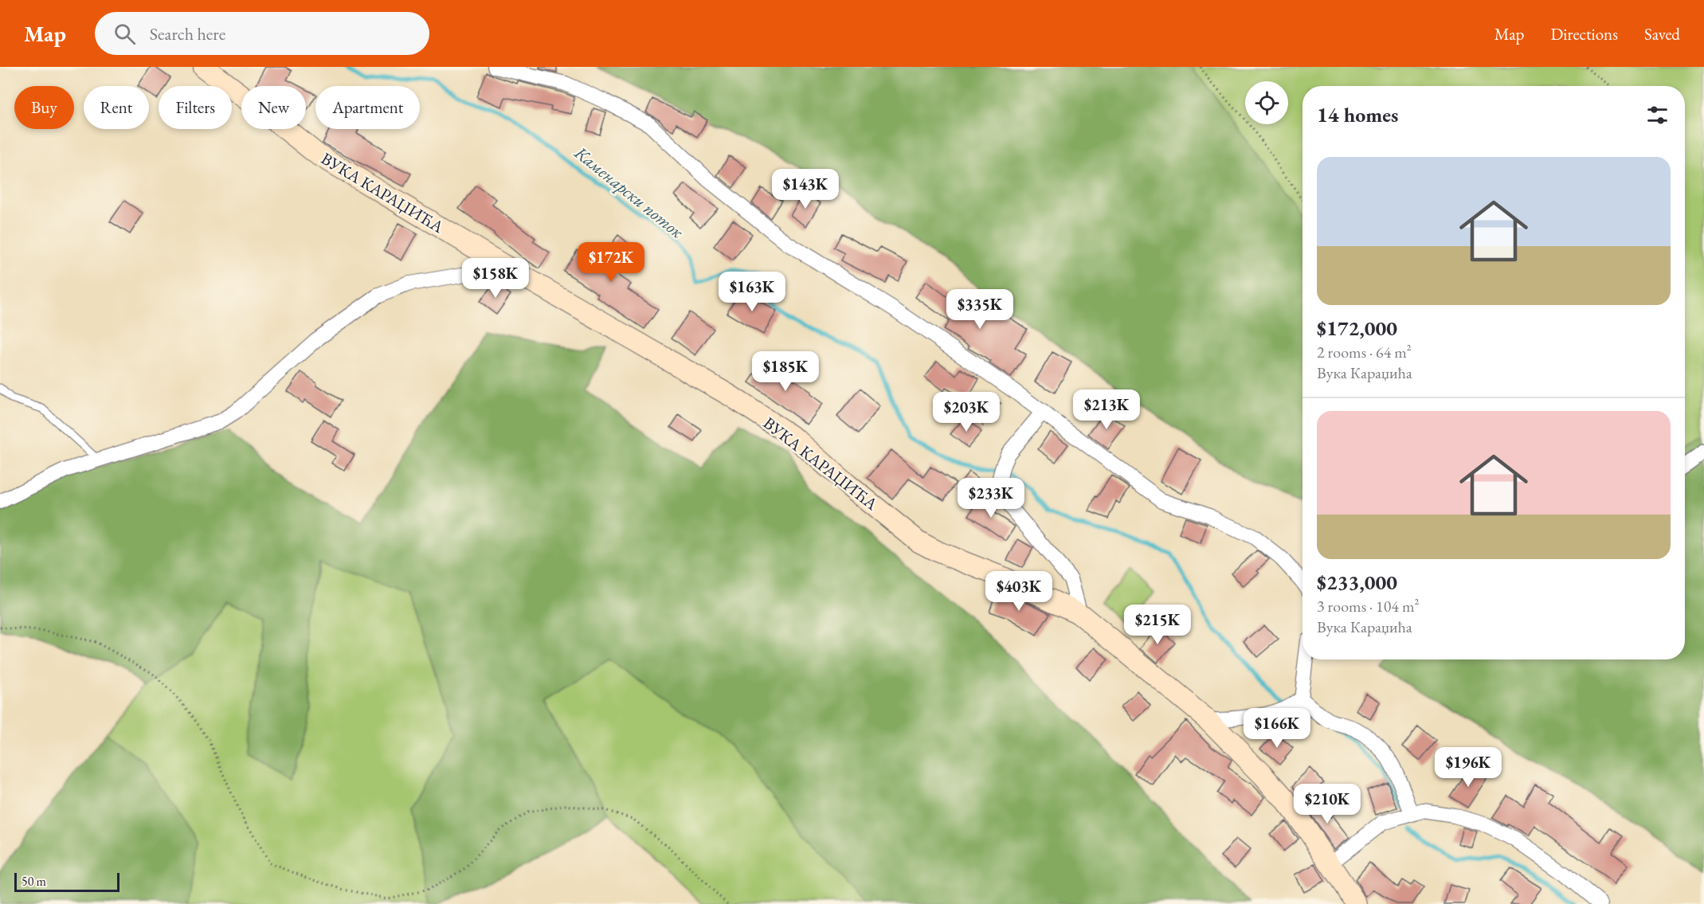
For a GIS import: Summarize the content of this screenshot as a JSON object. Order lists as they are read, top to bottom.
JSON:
{
  "streets": {
    "street": ["ВУКА КАРАЏИЋА"]
  },
  "water": ["Каменарски поток"],
  "scale_bar": "50 m",
  "page": {
    "header": "Map",
    "search": "Search here",
    "nav": ["Map", "Directions", "Saved"],
    "chip": [
      "Buy",
      "Rent",
      "Filters",
      "New",
      "Apartment"
    ],
    "heading": "14 homes",
    "list": [
      {
        "name": "$172,000",
        "note": "2 rooms · 64 m² · Вука Караџића"
      },
      {
        "name": "$233,000",
        "note": "3 rooms · 104 m² · Вука Караџића"
      }
    ],
    "price": [
      "$143K",
      "$172K",
      "$158K",
      "$163K",
      "$335K",
      "$185K",
      "$213K",
      "$203K",
      "$233K",
      "$403K",
      "$215K",
      "$166K",
      "$196K",
      "$210K"
    ],
    "scale": "50 m"
  }
}
